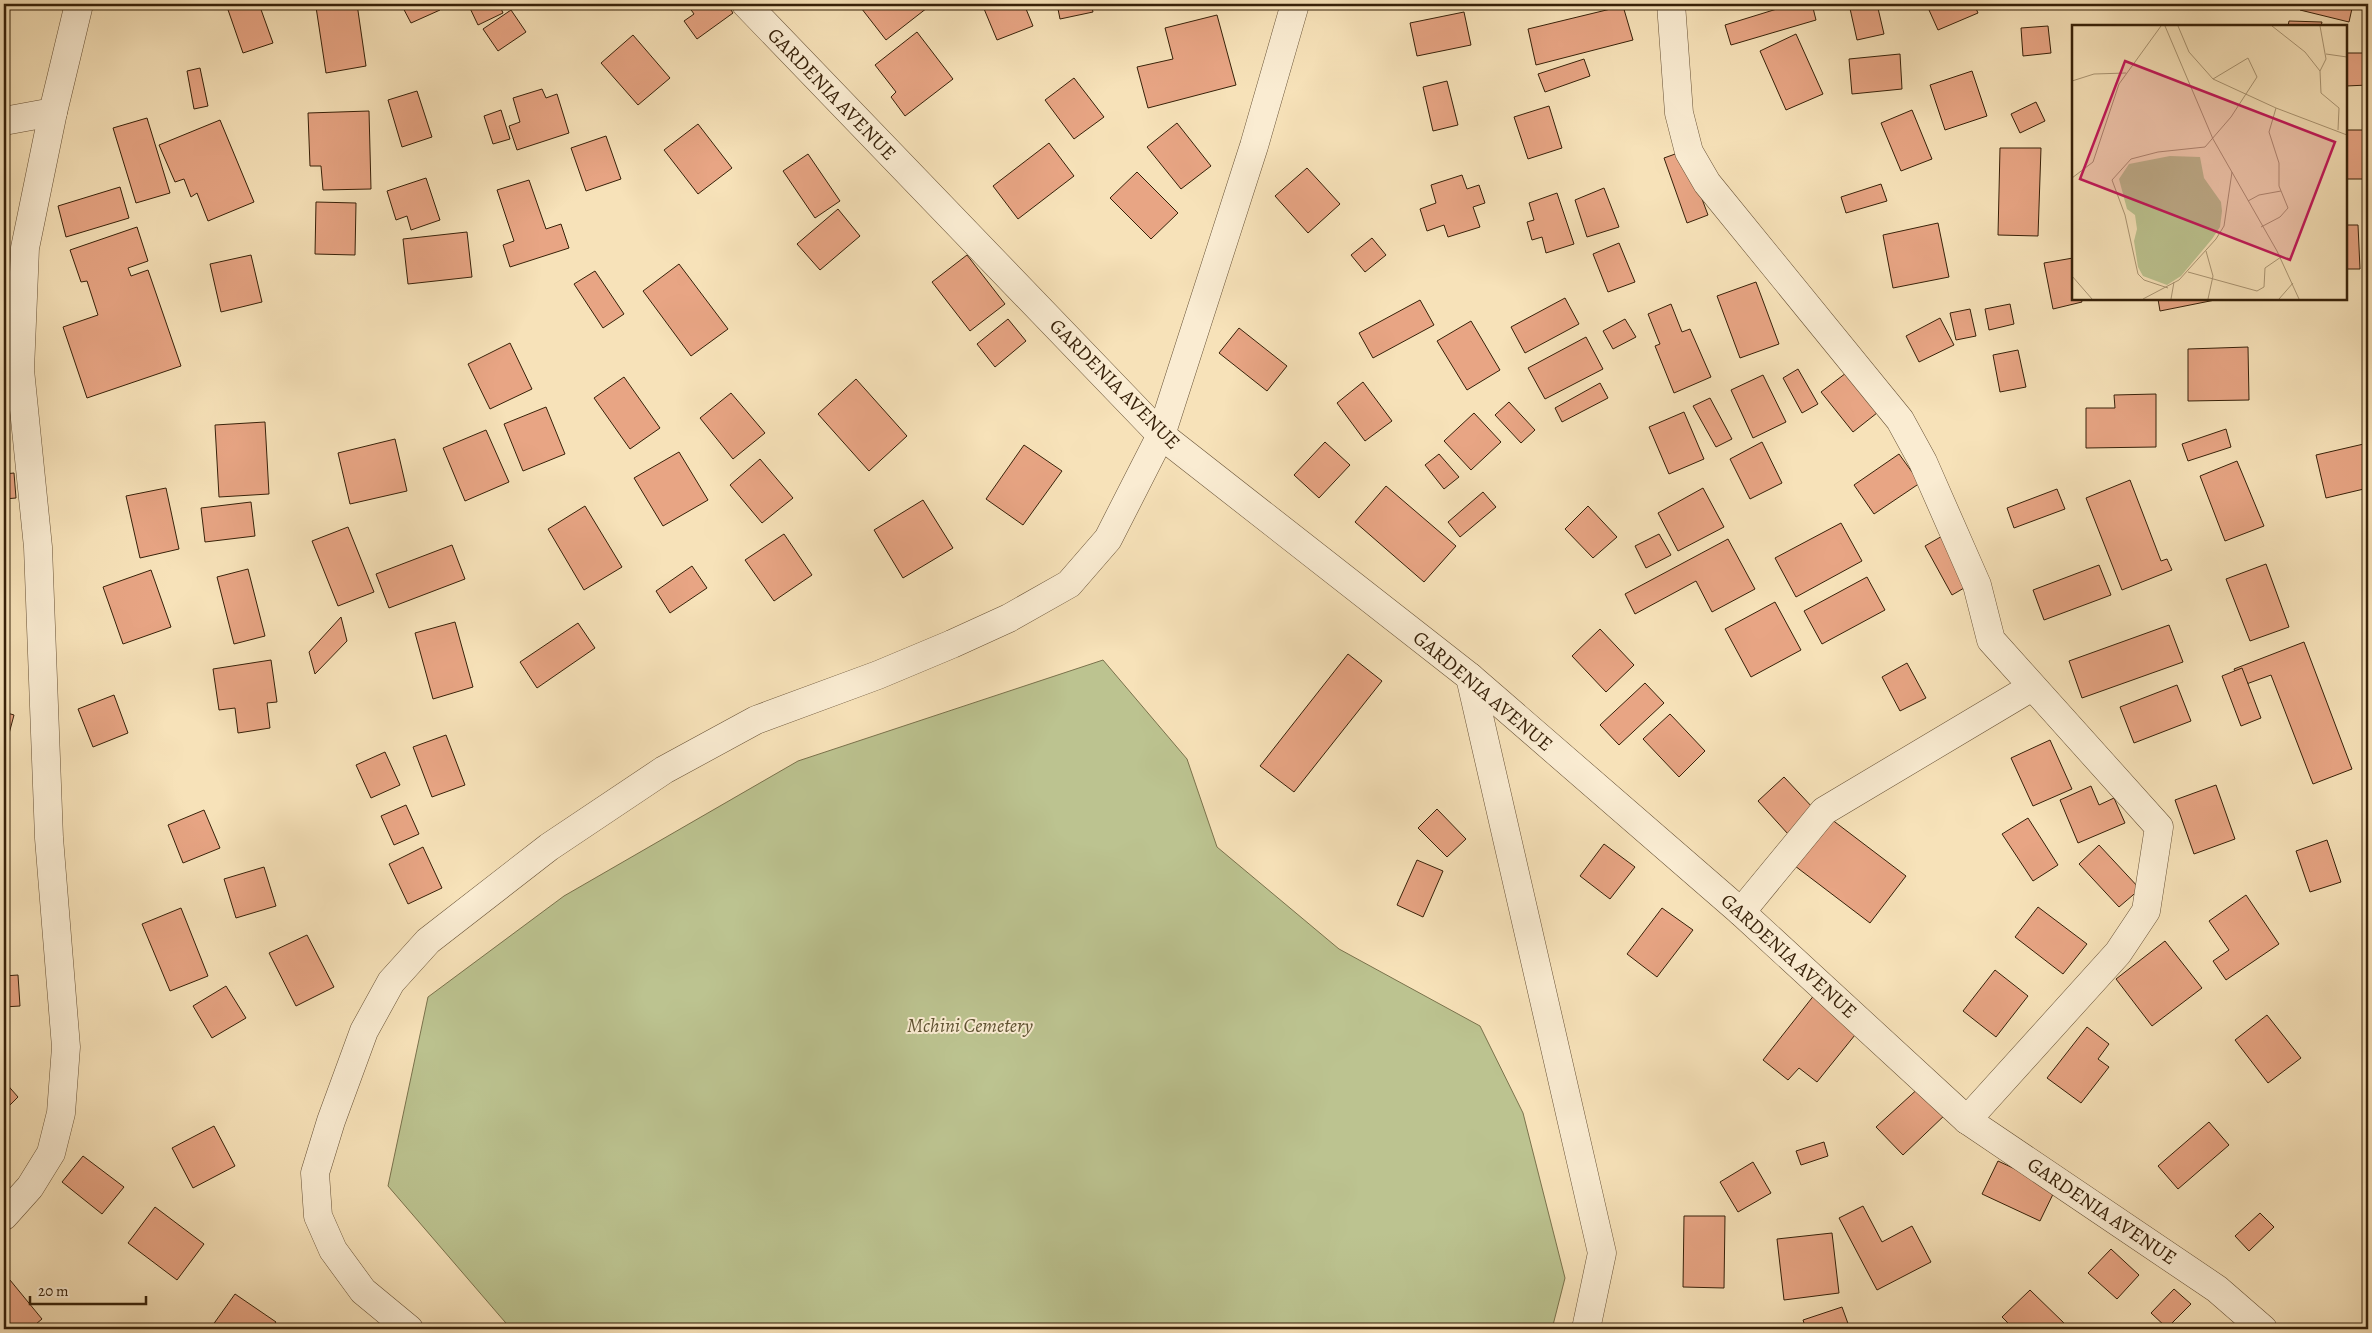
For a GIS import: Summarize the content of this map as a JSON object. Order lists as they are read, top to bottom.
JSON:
{
  "streets": {
    "street": ["GARDENIA AVENUE"]
  },
  "parks": ["Mchini Cemetery"],
  "scale_bar": "20 m"
}
